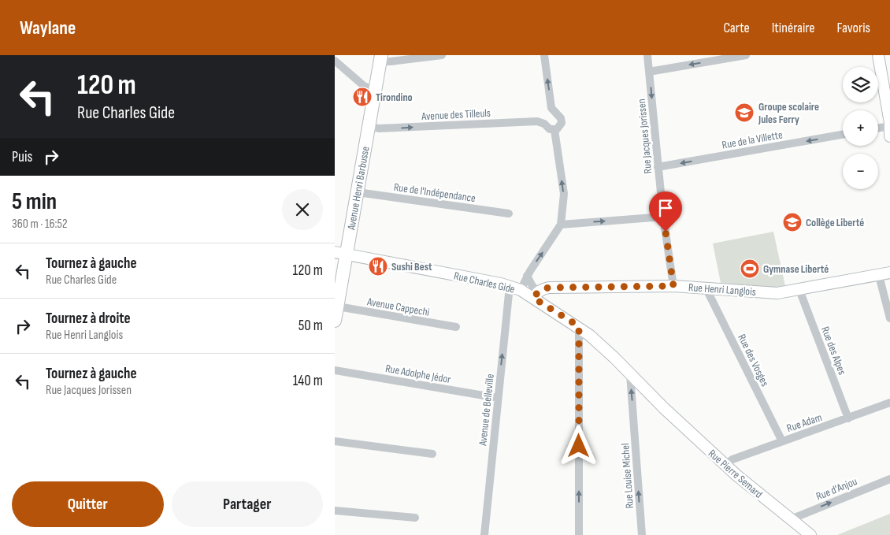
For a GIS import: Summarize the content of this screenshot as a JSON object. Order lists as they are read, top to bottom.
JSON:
{
  "streets": {
    "main road": [
      "Avenue Henri Barbusse",
      "Rue Charles Gide",
      "Rue Henri Langlois",
      "Rue Pierre Semard"
    ],
    "street": [
      "Avenue des Tilleuls",
      "Rue Jacques Jorissen",
      "Rue de la Villette",
      "Rue de l'Indépendance",
      "Avenue Cappechi",
      "Rue des Alpes",
      "Rue des Vosges",
      "Rue Adolphe Jédor",
      "Avenue de Belleville",
      "Rue Adam",
      "Rue Louise Michel",
      "Rue d'Anjou"
    ]
  },
  "crossings": [
    ["Avenue des Tilleuls", "Avenue Henri Barbusse"],
    ["Rue Jacques Jorissen", "Rue de la Villette"],
    ["Rue Jacques Jorissen", "Rue Henri Langlois"],
    ["Avenue Henri Barbusse", "Rue de l'Indépendance"],
    ["Avenue Henri Barbusse", "Rue Charles Gide"],
    ["Avenue Henri Barbusse", "Avenue Cappechi"],
    ["Rue Charles Gide", "Rue Henri Langlois"],
    ["Rue Charles Gide", "Avenue de Belleville"],
    ["Rue Charles Gide", "Rue Pierre Semard"],
    ["Rue Charles Gide", "Rue Louise Michel"],
    ["Rue Henri Langlois", "Rue des Alpes"],
    ["Rue Henri Langlois", "Rue des Vosges"],
    ["Rue des Alpes", "Rue Adam"],
    ["Rue des Vosges", "Rue Adam"],
    ["Rue Adolphe Jédor", "Avenue de Belleville"],
    ["Rue Adam", "Rue Pierre Semard"],
    ["Rue Pierre Semard", "Rue d'Anjou"]
  ],
  "one_way": [
    "Rue Jacques Jorissen",
    "Rue de la Villette",
    "Avenue de Belleville",
    "Rue d'Anjou"
  ],
  "places": {
    "restaurant": ["Tirondino", "Sushi Best"],
    "school or university": ["Groupe scolaire Jules Ferry", "Collège Liberté"],
    "sports": ["Gymnase Liberté"]
  },
  "page": {
    "header": "Waylane",
    "nav": ["Carte", "Itinéraire", "Favoris"],
    "turn": ["120 m", "Rue Charles Gide"],
    "map_buttons": ["+", "−"],
    "then": "Puis",
    "heading": ["5 min", "360 m · 16:52"],
    "list": [
      {
        "name": "Tournez à gauche",
        "note": "Rue Charles Gide",
        "value": "120 m"
      },
      {
        "name": "Tournez à droite",
        "note": "Rue Henri Langlois",
        "value": "50 m"
      },
      {
        "name": "Tournez à gauche",
        "note": "Rue Jacques Jorissen",
        "value": "140 m"
      }
    ],
    "buttons": ["Quitter", "Partager"]
  }
}
